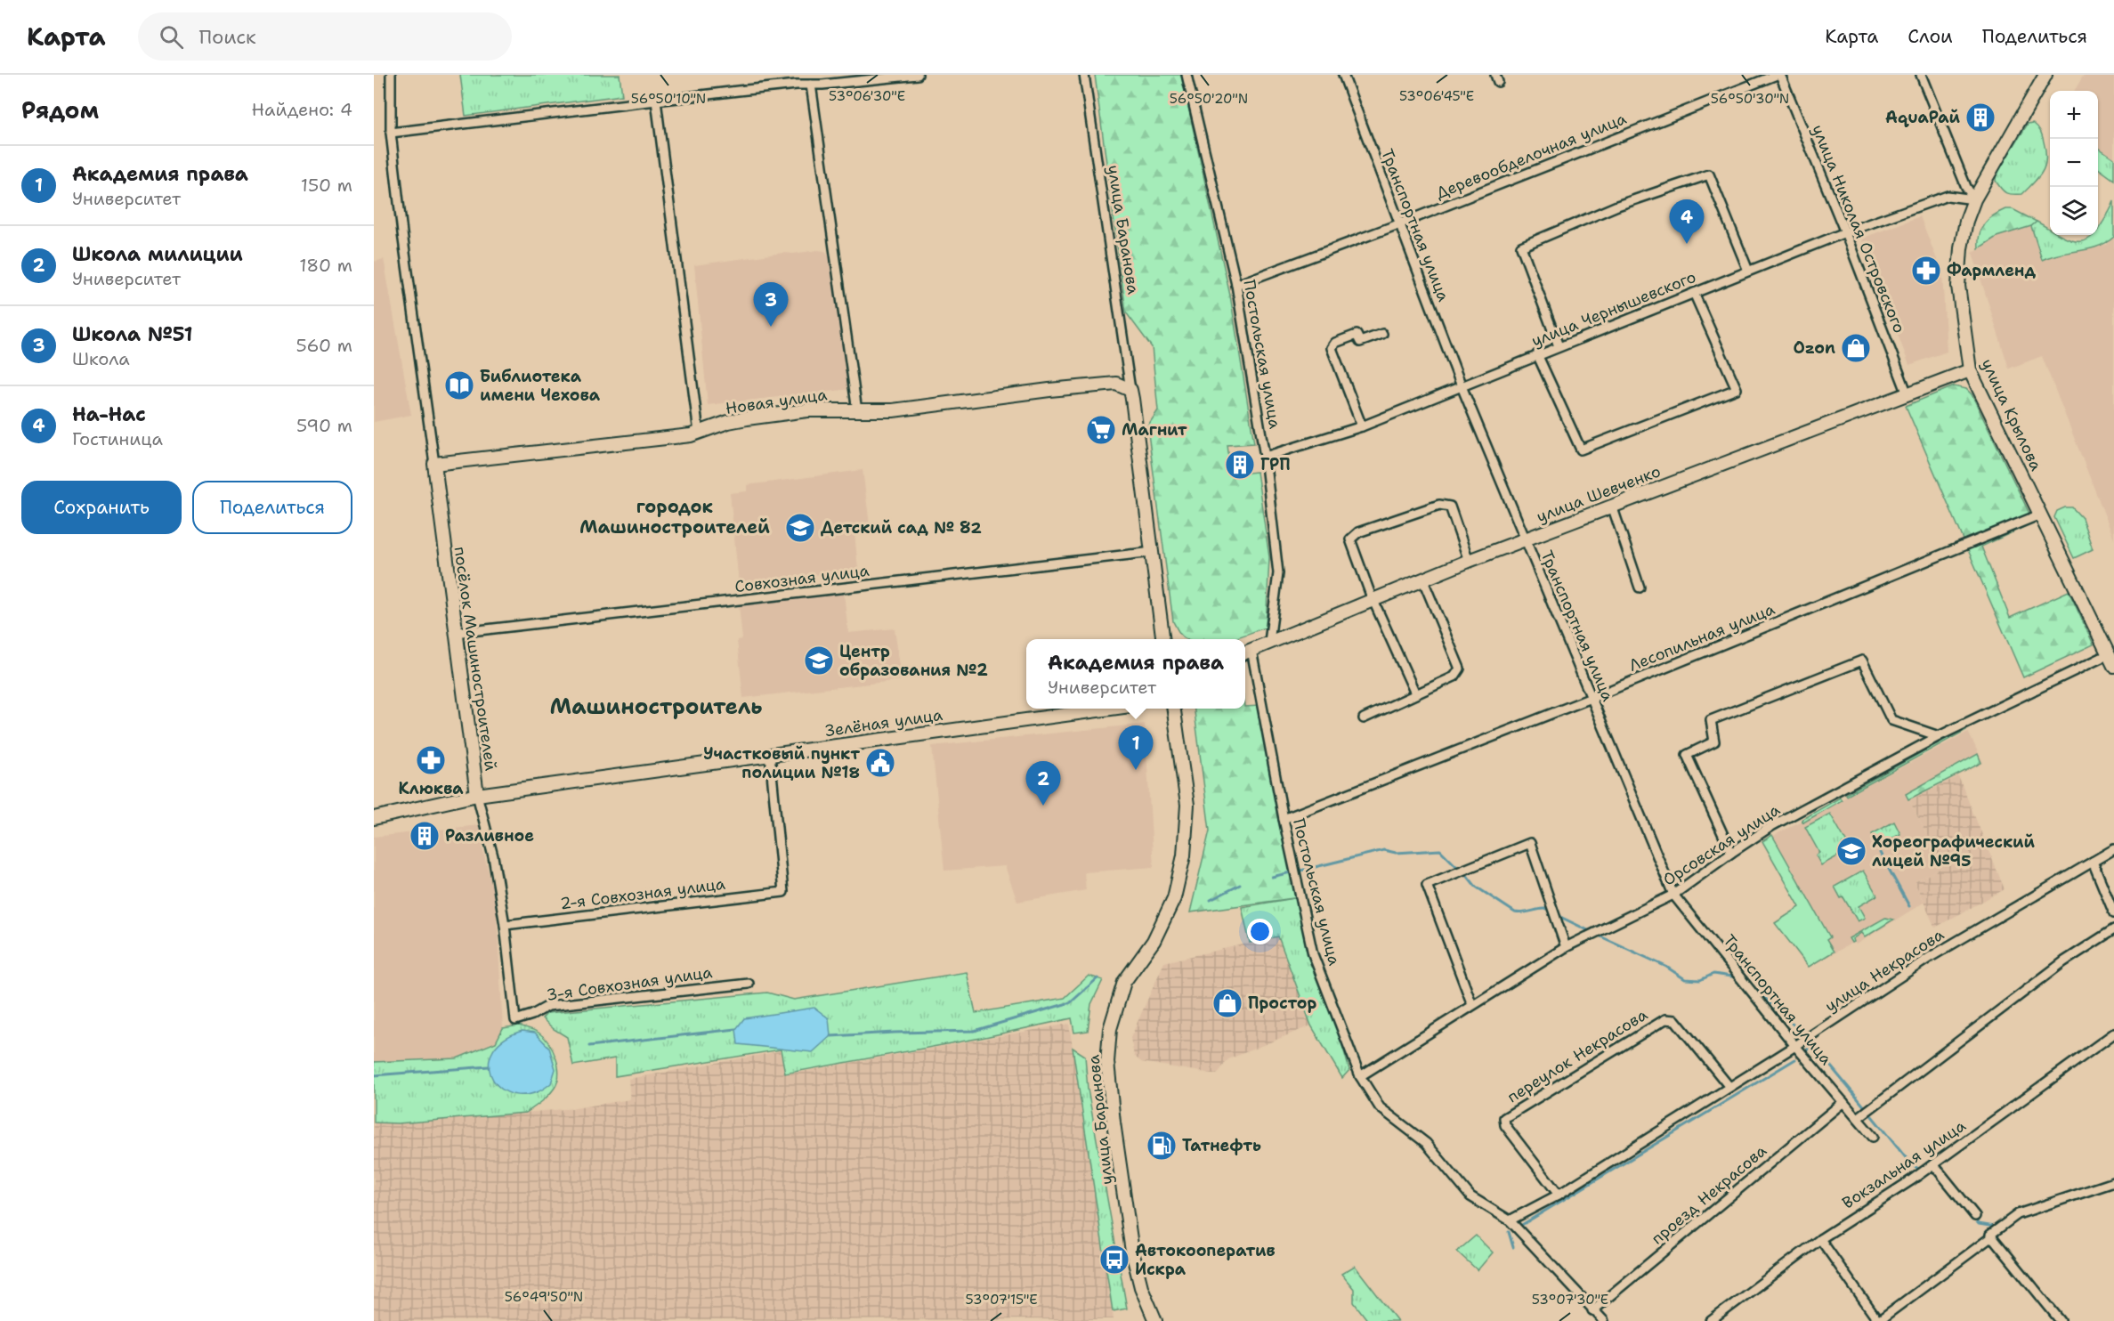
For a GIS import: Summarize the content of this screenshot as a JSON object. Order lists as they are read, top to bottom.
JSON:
{
  "streets": {
    "street": [
      "Деревообделочная улица",
      "Транспортная улица",
      "улица Николая Островского",
      "улица Баранова",
      "улица Чернышевского",
      "Постольская улица",
      "Новая улица",
      "улица Крылова",
      "улица Шевченко",
      "Совхозная улица",
      "Лесопильная улица",
      "посёлок Машиностроителей",
      "Зелёная улица",
      "Орсовская улица",
      "2-я Совхозная улица",
      "улица Некрасова",
      "3-я Совхозная улица",
      "переулок Некрасова",
      "Вокзальная улица",
      "проезд Некрасова"
    ]
  },
  "crossings": [
    ["Деревообделочная улица", "Транспортная улица"],
    ["Деревообделочная улица", "улица Николая Островского"],
    ["Деревообделочная улица", "Постольская улица"],
    ["Транспортная улица", "улица Чернышевского"],
    ["Транспортная улица", "улица Шевченко"],
    ["Транспортная улица", "Лесопильная улица"],
    ["Транспортная улица", "Орсовская улица"],
    ["Транспортная улица", "улица Некрасова"],
    ["Транспортная улица", "проезд Некрасова"],
    ["улица Николая Островского", "улица Чернышевского"],
    ["улица Николая Островского", "улица Шевченко"],
    ["улица Баранова", "Новая улица"],
    ["улица Чернышевского", "Постольская улица"],
    ["улица Чернышевского", "улица Крылова"],
    ["Постольская улица", "улица Шевченко"],
    ["Постольская улица", "Лесопильная улица"],
    ["Постольская улица", "Орсовская улица"],
    ["Постольская улица", "улица Некрасова"],
    ["Постольская улица", "проезд Некрасова"],
    ["Новая улица", "посёлок Машиностроителей"],
    ["улица Крылова", "улица Шевченко"],
    ["улица Крылова", "Лесопильная улица"],
    ["улица Крылова", "Орсовская улица"],
    ["Совхозная улица", "посёлок Машиностроителей"],
    ["посёлок Машиностроителей", "Зелёная улица"],
    ["Зелёная улица", "2-я Совхозная улица"],
    ["2-я Совхозная улица", "3-я Совхозная улица"],
    ["улица Некрасова", "переулок Некрасова"]
  ],
  "districts": ["городок Машиностроителей", "Машиностроитель"],
  "places": {
    "building": ["AquaРай", "ГРП", "Разливное"],
    "pharmacy": ["Фармленд", "Клюква"],
    "shop": ["Ozon", "Простор"],
    "library": ["Библиотека имени Чехова"],
    "supermarket": ["Магнит"],
    "school or university": ["Детский сад № 82", "Центр образования №2", "Хореографический лицей №95"],
    "public building": ["Участковый пункт полиции №18"],
    "fuel station": ["Татнефть"],
    "bus stop": ["Автокооператив Искра"]
  },
  "page": {
    "header": "Карта",
    "search": "Поиск",
    "nav": ["Карта", "Слои", "Поделиться"],
    "heading": ["Рядом", "Найдено: 4"],
    "map_buttons": ["+", "−"],
    "list": [
      {
        "mark": "1",
        "name": "Академия права",
        "note": "Университет",
        "value": "150 m"
      },
      {
        "mark": "2",
        "name": "Школа милиции",
        "note": "Университет",
        "value": "180 m"
      },
      {
        "mark": "3",
        "name": "Школа №51",
        "note": "Школа",
        "value": "560 m"
      },
      {
        "mark": "4",
        "name": "На-Нас",
        "note": "Гостиница",
        "value": "590 m"
      }
    ],
    "pins": [
      "4",
      "3",
      "1",
      "2"
    ],
    "buttons": ["Сохранить", "Поделиться"],
    "popup": ["Академия права", "Университет"]
  },
  "coordinates": [
    "53°06'30\"E",
    "53°06'45\"E",
    "56°50'30\"N",
    "56°50'10\"N",
    "56°50'20\"N",
    "56°49'50\"N",
    "53°07'15\"E",
    "53°07'30\"E"
  ]
}
